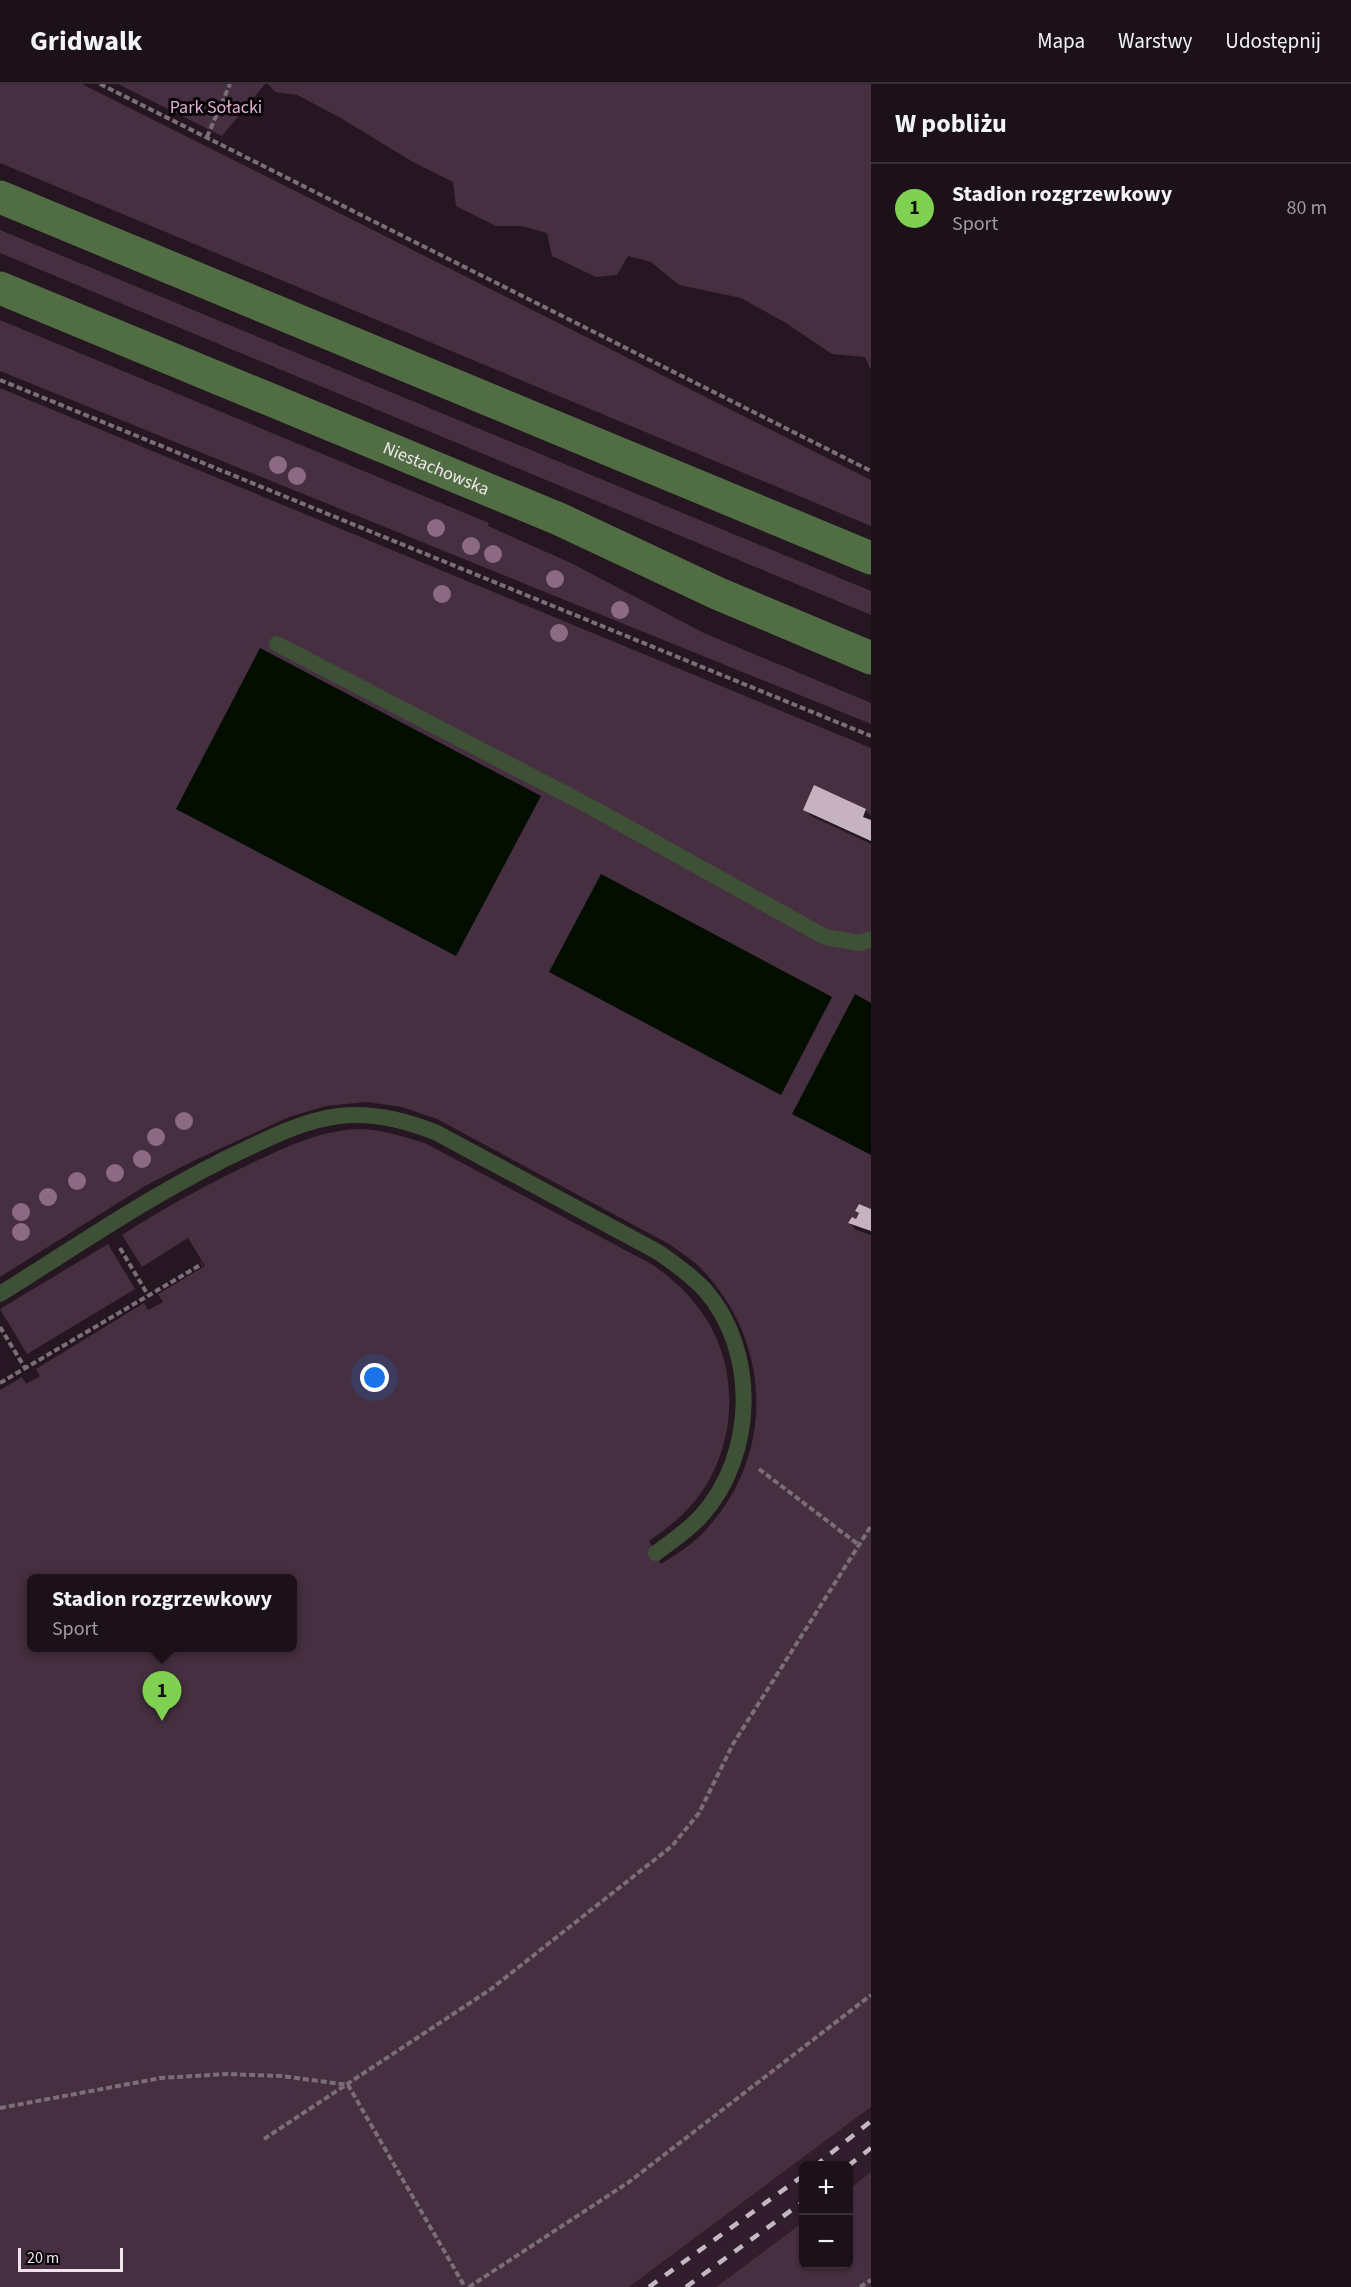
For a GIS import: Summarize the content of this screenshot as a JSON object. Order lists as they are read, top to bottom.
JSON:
{
  "streets": {
    "main road": ["Niestachowska"]
  },
  "parks": ["Park Sołacki"],
  "scale_bar": "20 m",
  "page": {
    "header": "Gridwalk",
    "nav": ["Mapa", "Warstwy", "Udostępnij"],
    "heading": "W pobliżu",
    "list": [
      {
        "mark": "1",
        "name": "Stadion rozgrzewkowy",
        "note": "Sport",
        "value": "80 m"
      }
    ],
    "popup": ["Stadion rozgrzewkowy", "Sport"],
    "pins": "1",
    "map_buttons": ["+", "−"],
    "scale": "20 m"
  }
}
